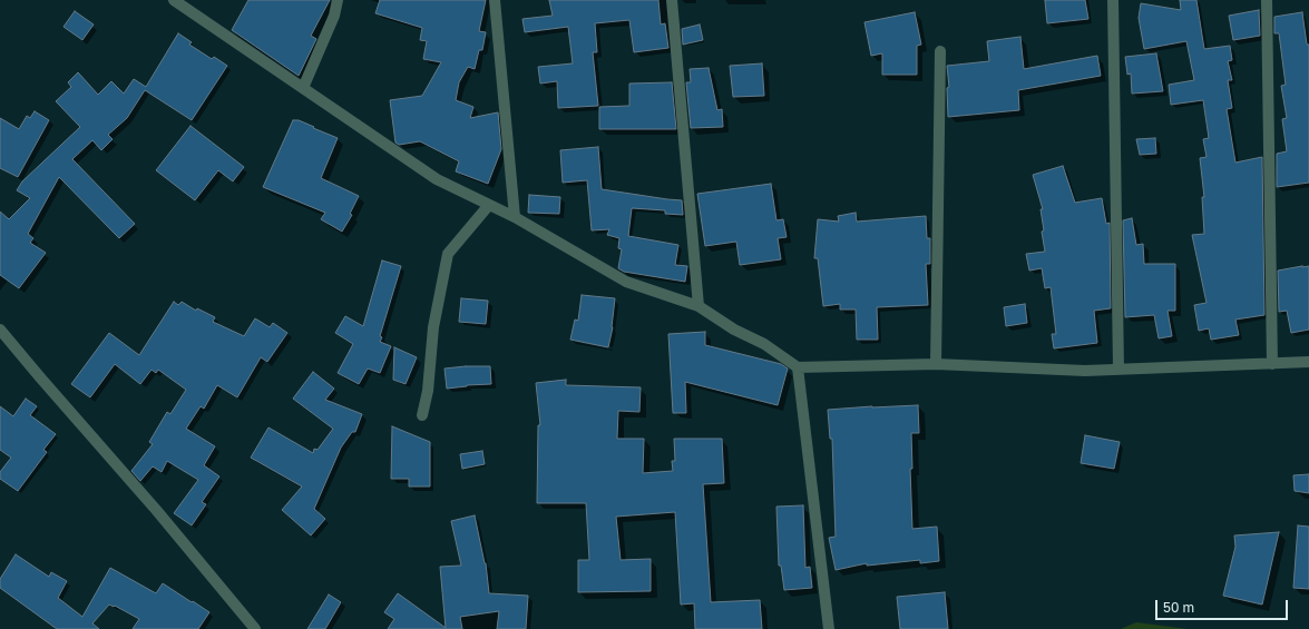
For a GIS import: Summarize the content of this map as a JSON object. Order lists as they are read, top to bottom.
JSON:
{
  "scale_bar": "50 m"
}
